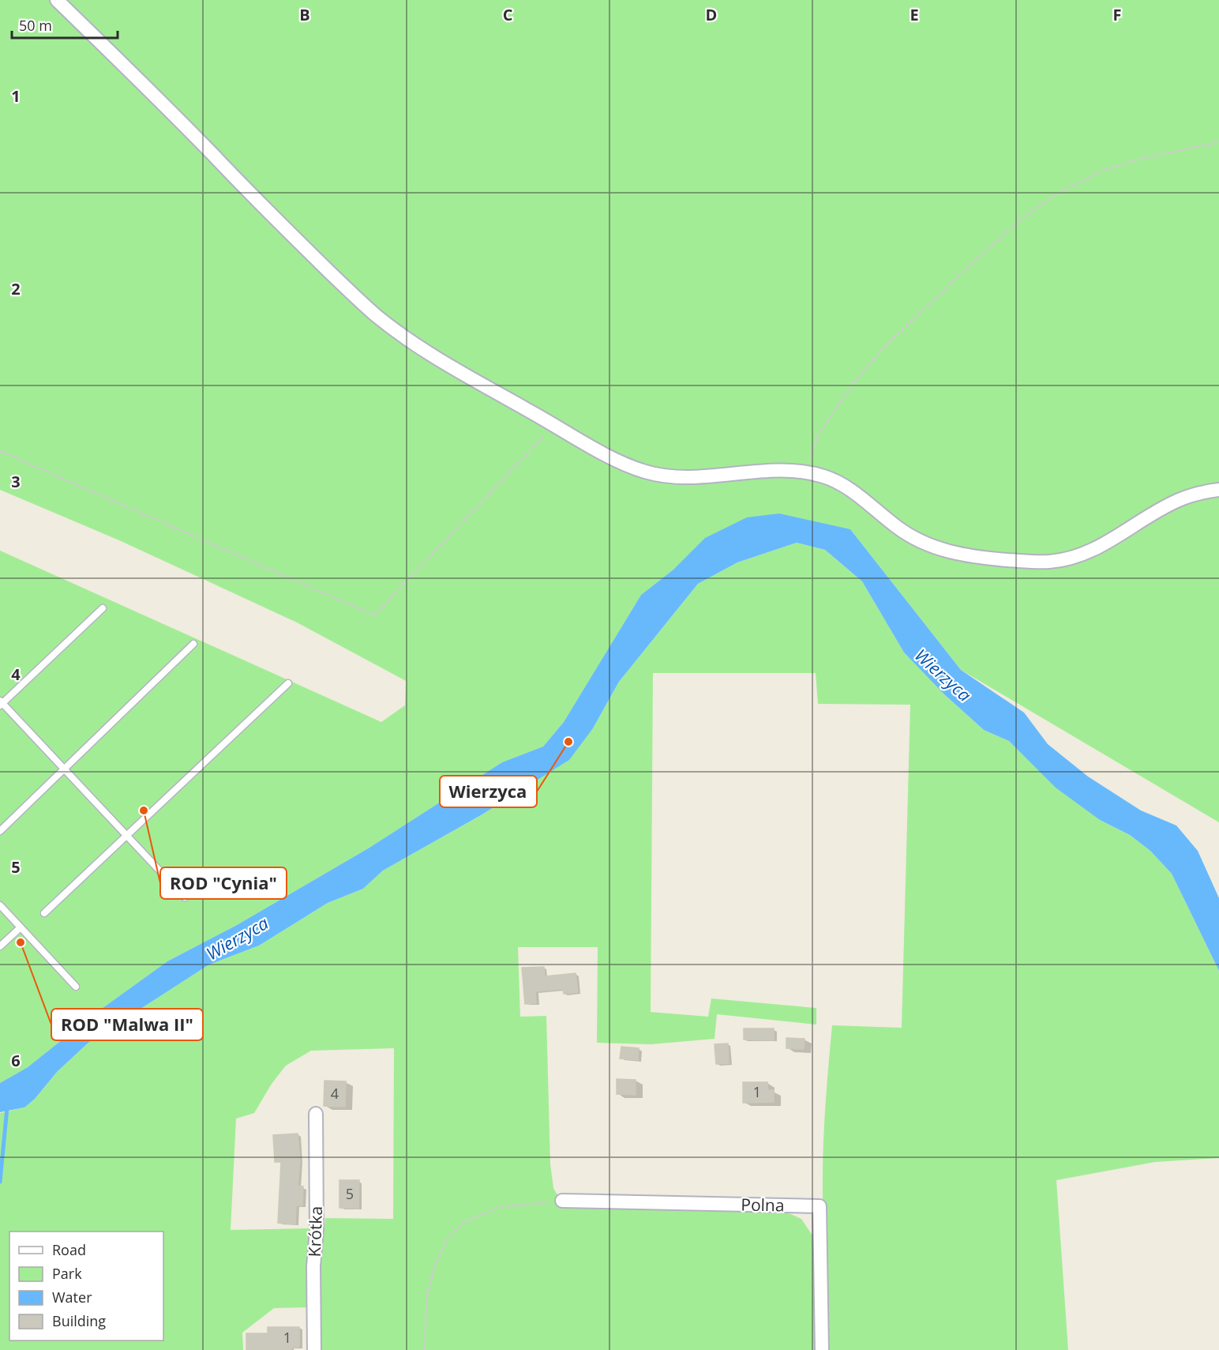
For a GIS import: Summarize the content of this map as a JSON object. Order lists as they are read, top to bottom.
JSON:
{
  "streets": {
    "street": ["Polna", "Krótka"]
  },
  "water": ["Wierzyca"],
  "places": ["Wierzyca", "ROD \"Cynia\"", "ROD \"Malwa II\""],
  "house_numbers": [
    "1",
    "4",
    "5",
    "1"
  ],
  "legend": [
    "Road",
    "Park",
    "Water",
    "Building"
  ],
  "scale_bar": "50 m",
  "grid": {
    "columns": [
      "B",
      "C",
      "D",
      "E",
      "F"
    ],
    "rows": [
      "1",
      "2",
      "3",
      "4",
      "5",
      "6"
    ]
  }
}
